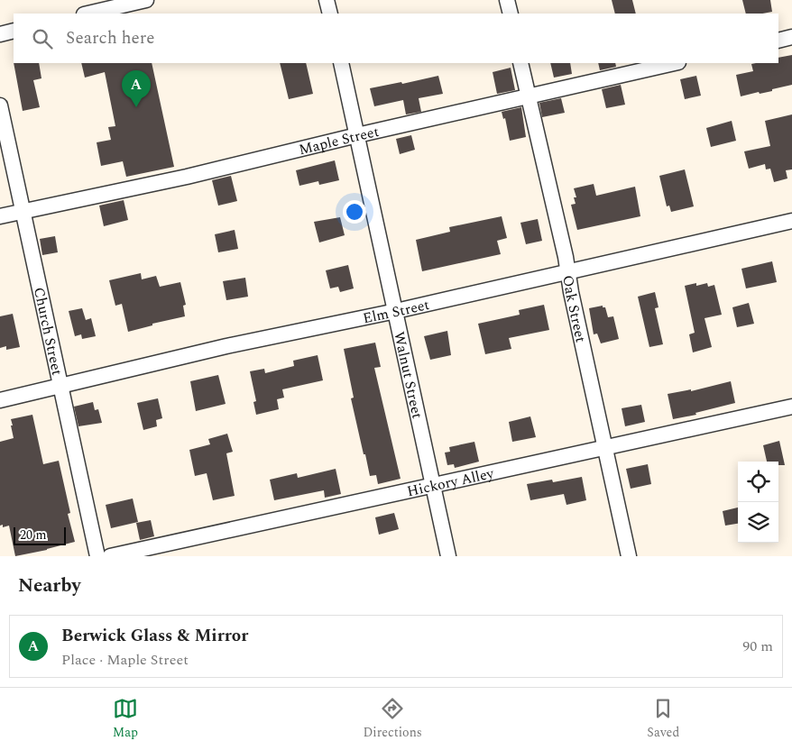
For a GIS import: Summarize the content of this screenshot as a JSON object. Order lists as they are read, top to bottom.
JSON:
{
  "streets": {
    "street": [
      "Maple Street",
      "Oak Street",
      "Elm Street",
      "Church Street",
      "Walnut Street",
      "Hickory Alley"
    ]
  },
  "crossings": [
    ["Maple Street", "Oak Street"],
    ["Maple Street", "Church Street"],
    ["Maple Street", "Walnut Street"],
    ["Oak Street", "Elm Street"],
    ["Oak Street", "Hickory Alley"],
    ["Elm Street", "Church Street"],
    ["Elm Street", "Walnut Street"],
    ["Walnut Street", "Hickory Alley"]
  ],
  "scale_bar": "20 m",
  "page": {
    "search": "Search here",
    "pins": "A",
    "scale": "20 m",
    "heading": "Nearby",
    "list": [
      {
        "mark": "A",
        "name": "Berwick Glass & Mirror",
        "note": "Place · Maple Street",
        "value": "90 m"
      }
    ],
    "nav": ["Map", "Directions", "Saved"]
  }
}
